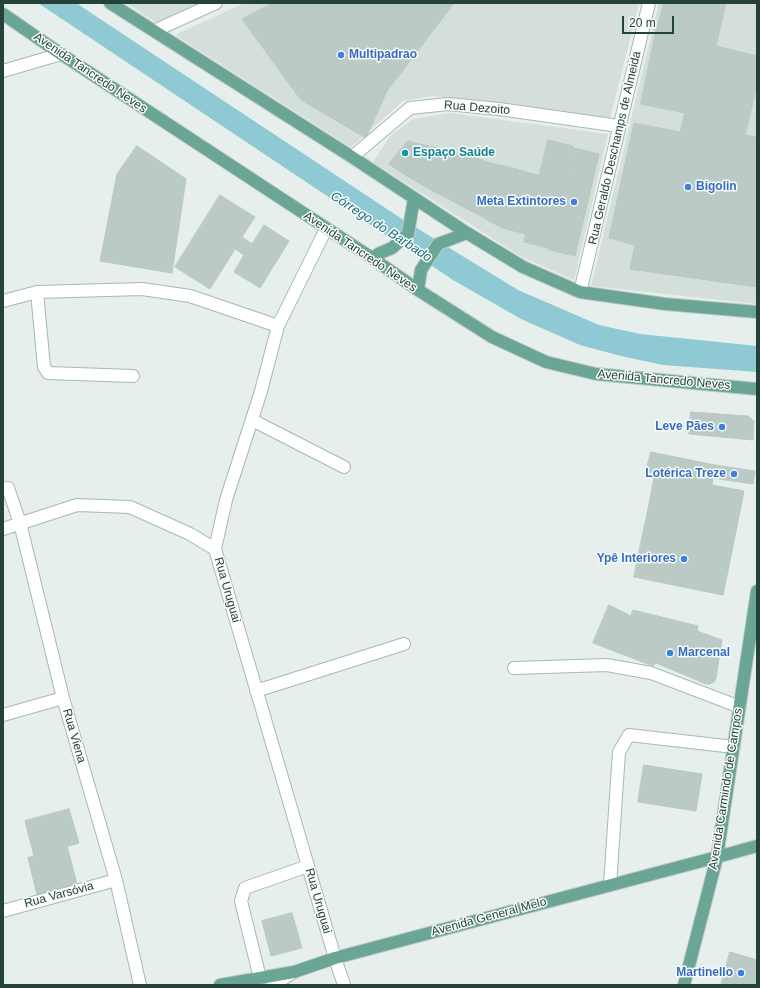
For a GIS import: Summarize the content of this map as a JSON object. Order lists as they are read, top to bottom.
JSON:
{
  "streets": {
    "main road": ["Avenida Tancredo Neves", "Avenida Carmindo de Campos", "Avenida General Melo"],
    "street": [
      "Rua Dezoito",
      "Rua Geraldo Deschamps de Almeida",
      "Rua Uruguai",
      "Rua Viena",
      "Rua Varsóvia"
    ]
  },
  "crossings": [
    ["Avenida Tancredo Neves", "Rua Uruguai"],
    ["Rua Dezoito", "Rua Geraldo Deschamps de Almeida"],
    ["Rua Uruguai", "Avenida General Melo"],
    ["Rua Viena", "Rua Varsóvia"],
    ["Avenida Carmindo de Campos", "Avenida General Melo"]
  ],
  "water": ["Córrego do Barbado"],
  "places": [
    "Multipadrao",
    "Espaço Saúde",
    "Bigolin",
    "Meta Extintores",
    "Leve Pães",
    "Lotérica Treze",
    "Ypê Interiores",
    "Marcenal",
    "Martinello"
  ],
  "scale_bar": "20 m"
}
